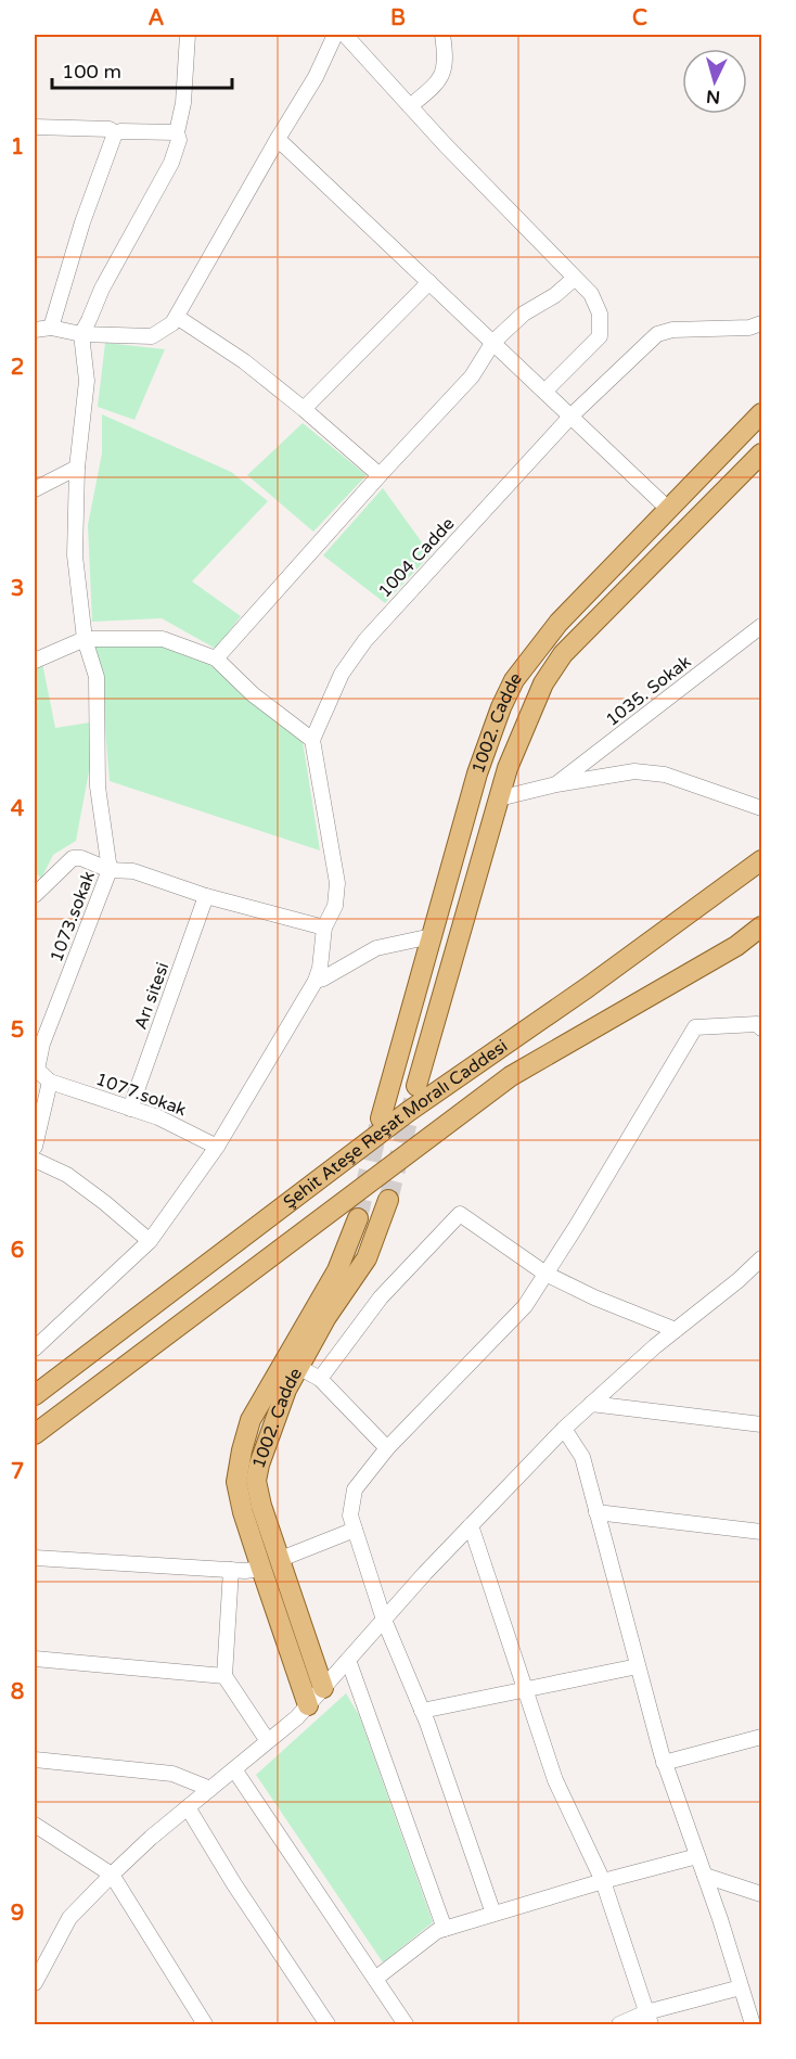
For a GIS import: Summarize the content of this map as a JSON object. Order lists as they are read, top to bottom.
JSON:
{
  "streets": {
    "main road": ["1002. Cadde", "Şehit Ateşe Reşat Moralı Caddesi"],
    "street": [
      "1004 Cadde",
      "1035. Sokak",
      "1073.sokak",
      "Arı sitesi",
      "1077.sokak"
    ]
  },
  "crossings": [
    ["1073.sokak", "1077.sokak"],
    ["Arı sitesi", "1077.sokak"]
  ],
  "scale_bar": "100 m",
  "north": "bottom",
  "grid": {
    "columns": ["A", "B", "C"],
    "rows": [
      "1",
      "2",
      "3",
      "4",
      "5",
      "6",
      "7",
      "8",
      "9"
    ]
  }
}
